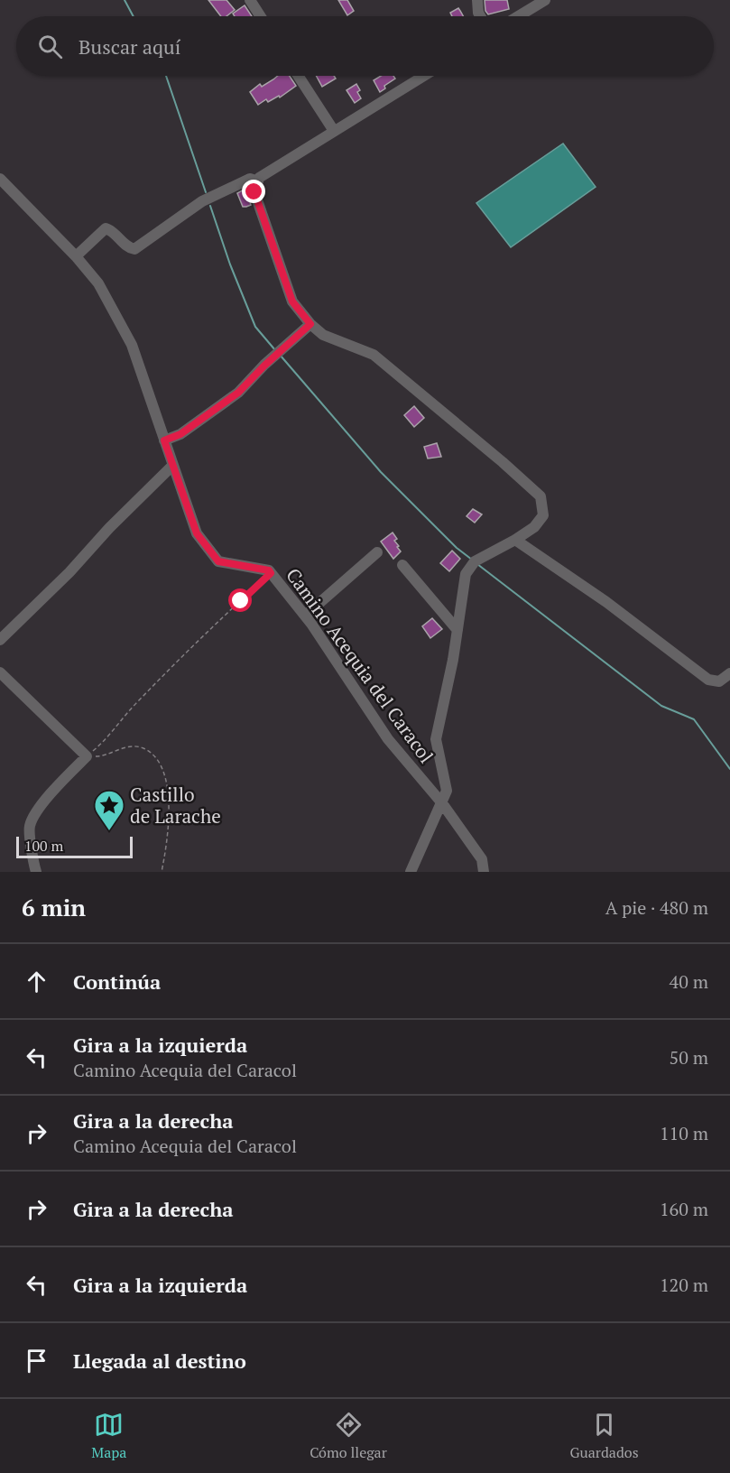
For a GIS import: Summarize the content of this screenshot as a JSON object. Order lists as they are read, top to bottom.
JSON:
{
  "streets": {
    "street": ["Camino Acequia del Caracol"]
  },
  "places": {
    "place": ["Castillo de Larache"]
  },
  "scale_bar": "100 m",
  "page": {
    "search": "Buscar aquí",
    "scale": "100 m",
    "heading": ["6 min", "A pie · 480 m"],
    "list": [
      ["Continúa", "40 m"],
      ["Gira a la izquierda", "Camino Acequia del Caracol", "50 m"],
      ["Gira a la derecha", "Camino Acequia del Caracol", "110 m"],
      ["Gira a la derecha", "160 m"],
      ["Gira a la izquierda", "120 m"],
      "Llegada al destino"
    ],
    "nav": ["Mapa", "Cómo llegar", "Guardados"]
  }
}
